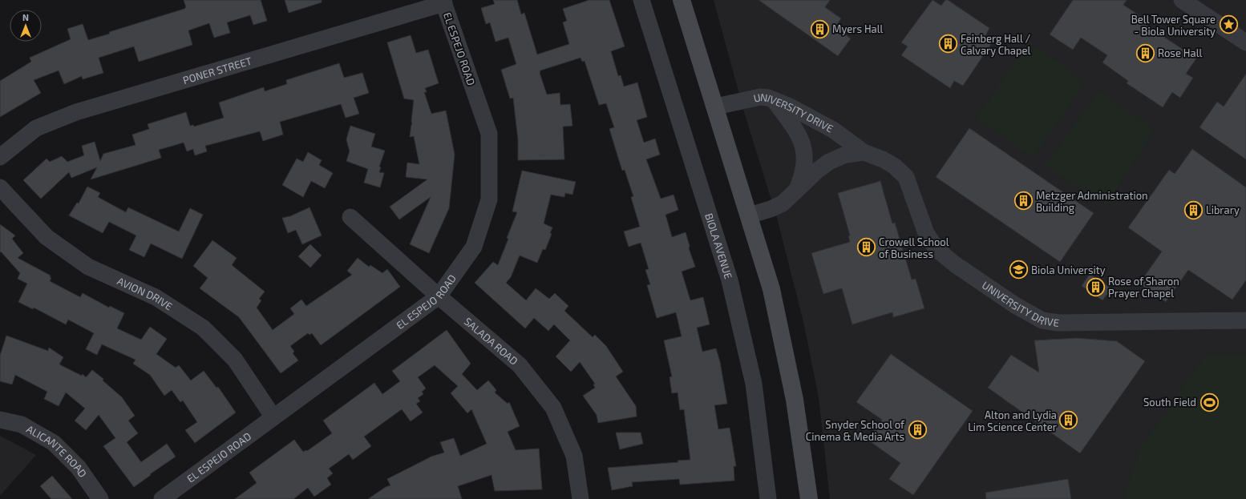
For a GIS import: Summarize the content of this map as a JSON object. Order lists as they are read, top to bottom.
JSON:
{
  "streets": {
    "street": [
      "EL ESPEJO ROAD",
      "PONER STREET",
      "UNIVERSITY DRIVE",
      "BIOLA AVENUE",
      "AVION DRIVE",
      "SALADA ROAD",
      "ALICANTE ROAD"
    ]
  },
  "crossings": [
    ["EL ESPEJO ROAD", "PONER STREET"],
    ["EL ESPEJO ROAD", "AVION DRIVE"],
    ["EL ESPEJO ROAD", "SALADA ROAD"]
  ],
  "places": {
    "place": ["Bell Tower Square - Biola University"],
    "building": [
      "Myers Hall",
      "Feinberg Hall / Calvary Chapel",
      "Rose Hall",
      "Metzger Administration Building",
      "Library",
      "Crowell School of Business",
      "Rose of Sharon Prayer Chapel",
      "Alton and Lydia Lim Science Center",
      "Snyder School of Cinema & Media Arts"
    ],
    "school or university": ["Biola University"],
    "sports": ["South Field"]
  },
  "north": "top"
}
